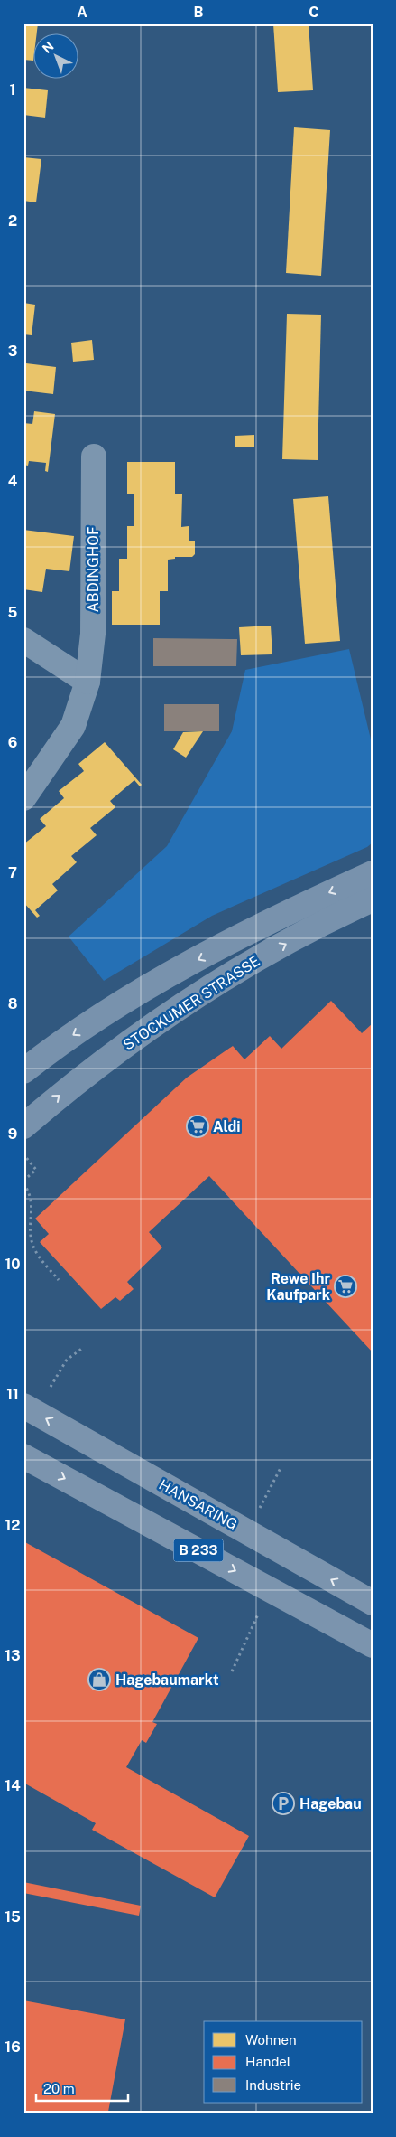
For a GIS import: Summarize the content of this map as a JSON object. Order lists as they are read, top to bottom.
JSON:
{
  "streets": {
    "main road": ["STOCKUMER STRASSE", "HANSARING", "B 233"],
    "street": ["ABDINGHOF"]
  },
  "places": {
    "supermarket": ["Aldi", "Rewe Ihr Kaufpark"],
    "shop": ["Hagebaumarkt"],
    "parking": ["Hagebau"]
  },
  "legend": ["Wohnen", "Handel", "Industrie"],
  "scale_bar": "20 m",
  "north": "top left",
  "grid": {
    "columns": ["A", "B", "C"],
    "rows": [
      "1",
      "2",
      "3",
      "4",
      "5",
      "6",
      "7",
      "8",
      "9",
      "10",
      "11",
      "12",
      "13",
      "14",
      "15",
      "16"
    ]
  }
}
